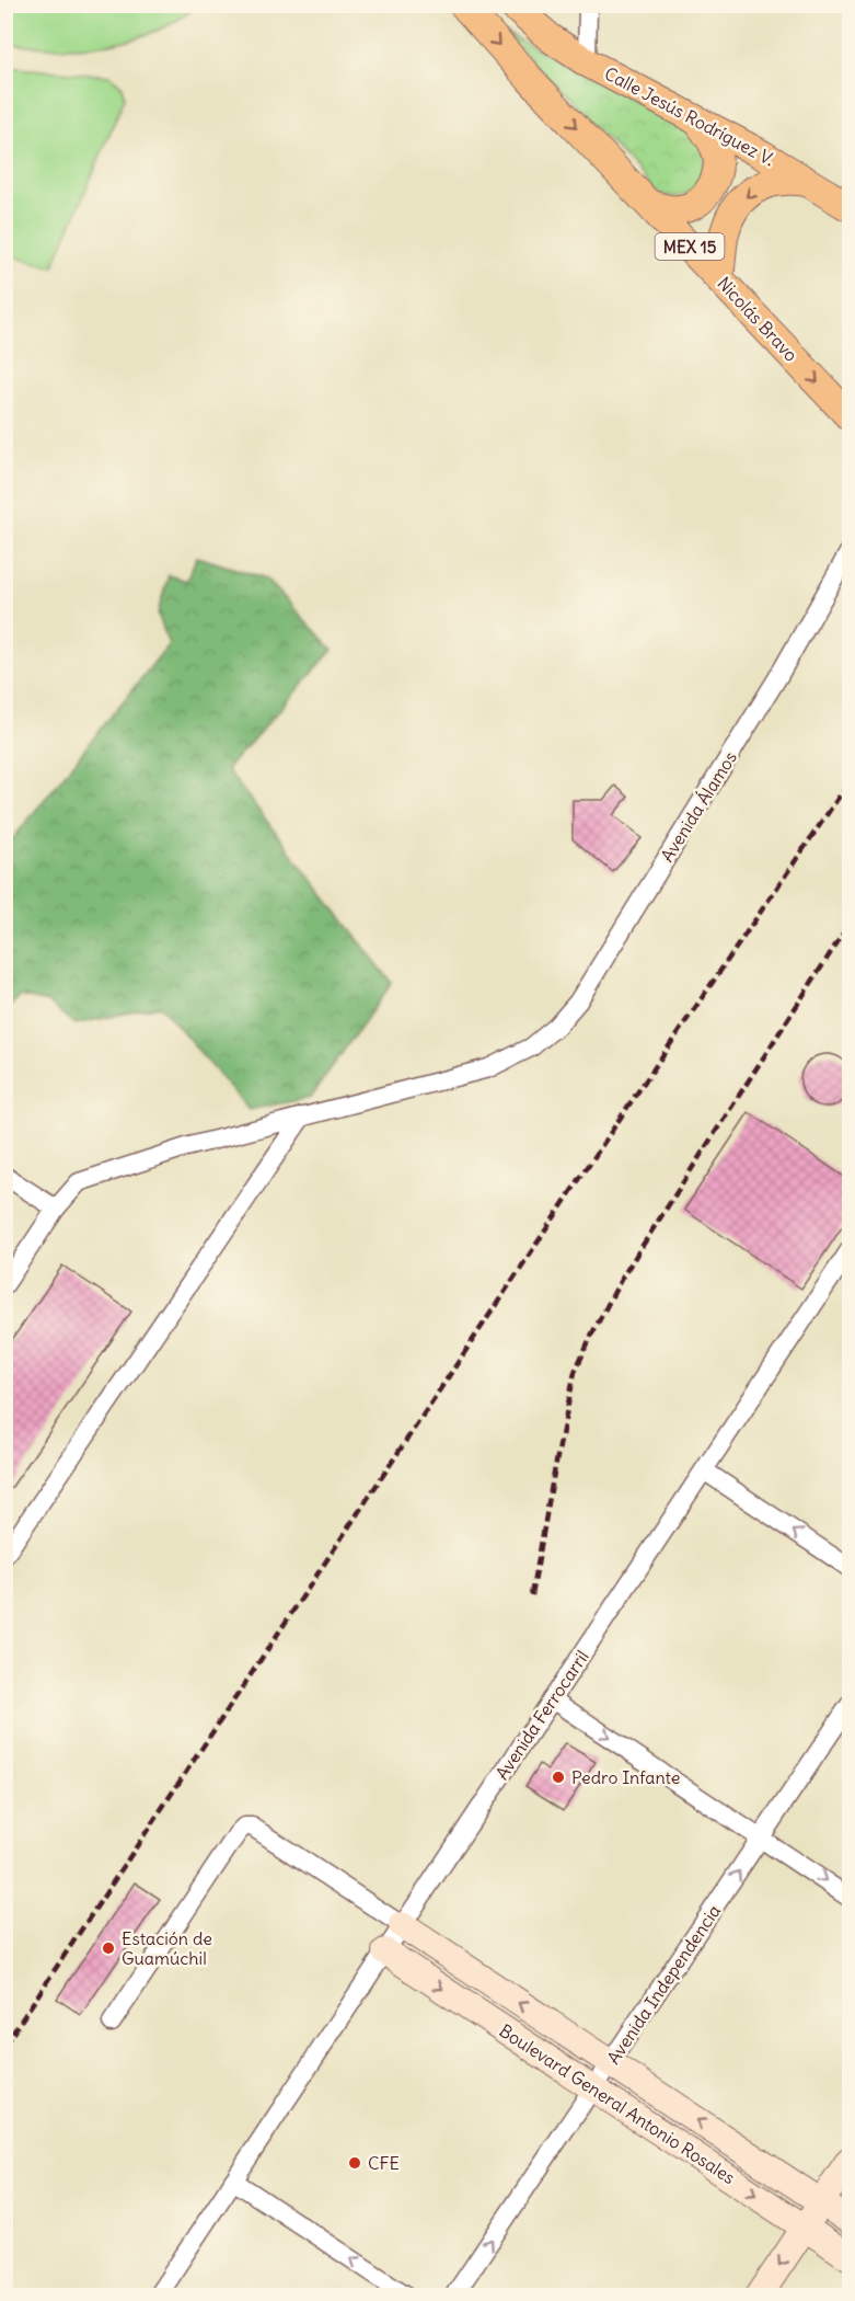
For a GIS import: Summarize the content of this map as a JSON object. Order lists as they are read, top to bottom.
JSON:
{
  "streets": {
    "main road": ["Calle Jesús Rodríguez V.", "MEX 15", "Nicolás Bravo"],
    "street": [
      "Avenida Álamos",
      "Avenida Ferrocarril",
      "Avenida Independencia",
      "Boulevard General Antonio Rosales"
    ]
  },
  "crossings": [
    ["Avenida Ferrocarril", "Boulevard General Antonio Rosales"],
    ["Avenida Independencia", "Boulevard General Antonio Rosales"]
  ],
  "one_way": ["Nicolás Bravo", "Avenida Independencia"],
  "places": ["Pedro Infante", "Estación de Guamúchil", "CFE"]
}
